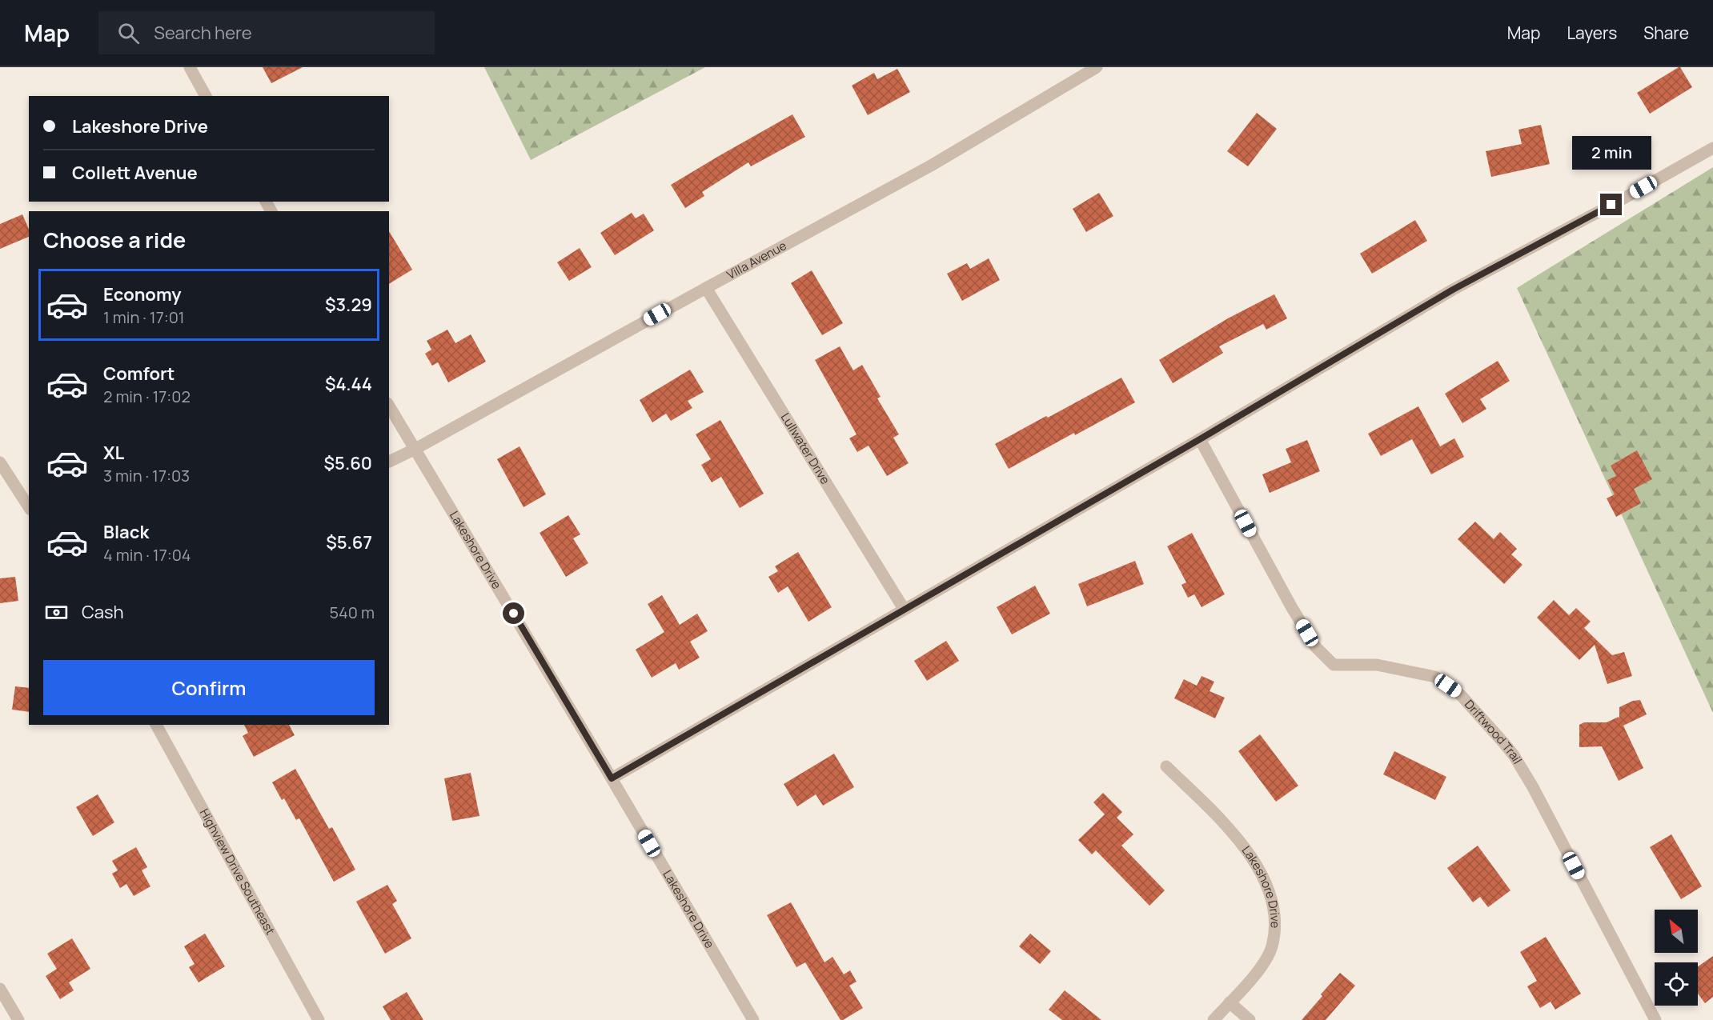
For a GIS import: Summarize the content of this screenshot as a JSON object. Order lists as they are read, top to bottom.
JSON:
{
  "streets": {
    "street": [
      "Villa Avenue",
      "Lullwater Drive",
      "Lakeshore Drive",
      "Driftwood Trail",
      "Highview Drive Southeast"
    ]
  },
  "crossings": [
    ["Villa Avenue", "Lullwater Drive"],
    ["Villa Avenue", "Lakeshore Drive"]
  ],
  "north": "top left",
  "page": {
    "header": "Map",
    "search": "Search here",
    "nav": ["Map", "Layers", "Share"],
    "banner": ["Lakeshore Drive", "Collett Avenue"],
    "bubble": "2 min",
    "heading": "Choose a ride",
    "list": [
      {
        "name": "Economy",
        "note": "1 min · 17:01",
        "value": "$3.29"
      },
      {
        "name": "Comfort",
        "note": "2 min · 17:02",
        "value": "$4.44"
      },
      {
        "name": "XL",
        "note": "3 min · 17:03",
        "value": "$5.60"
      },
      {
        "name": "Black",
        "note": "4 min · 17:04",
        "value": "$5.67"
      }
    ],
    "pay": ["Cash", "540 m"],
    "buttons": "Confirm"
  }
}
